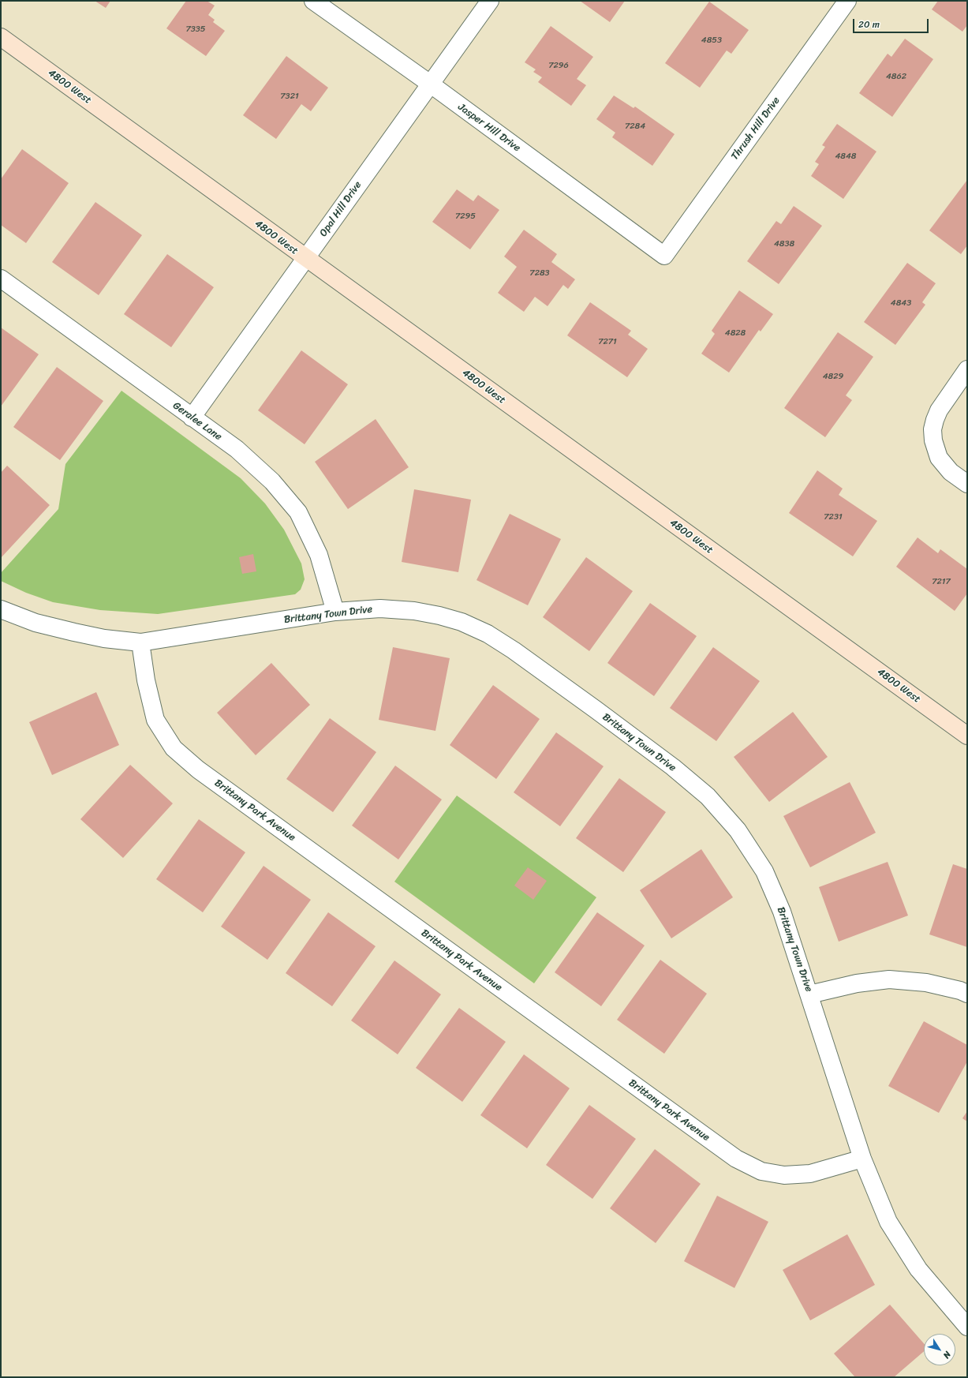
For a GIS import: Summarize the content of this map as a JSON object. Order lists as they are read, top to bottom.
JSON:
{
  "streets": {
    "main road": ["4800 West"],
    "street": [
      "Jasper Hill Drive",
      "Thrush Hill Drive",
      "Opal Hill Drive",
      "Geralee Lane",
      "Brittany Town Drive",
      "Brittany Park Avenue"
    ]
  },
  "crossings": [
    ["4800 West", "Opal Hill Drive"],
    ["Jasper Hill Drive", "Thrush Hill Drive"],
    ["Jasper Hill Drive", "Opal Hill Drive"],
    ["Opal Hill Drive", "Geralee Lane"],
    ["Geralee Lane", "Brittany Town Drive"],
    ["Brittany Town Drive", "Brittany Park Avenue"]
  ],
  "house_numbers": [
    "7335",
    "4853",
    "7296",
    "4862",
    "7321",
    "7284",
    "4848",
    "7295",
    "4838",
    "7283",
    "4843",
    "4828",
    "7271",
    "4829",
    "7231",
    "7217"
  ],
  "scale_bar": "20 m",
  "north": "bottom right"
}
